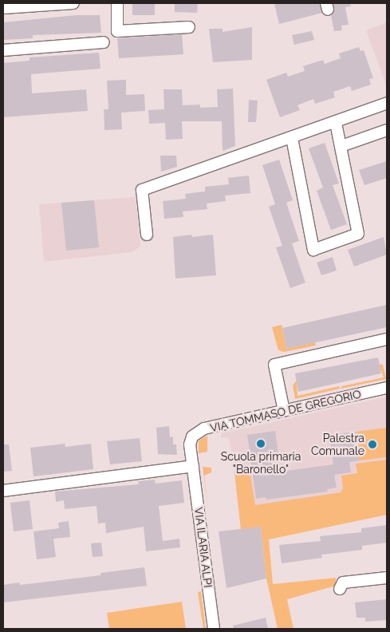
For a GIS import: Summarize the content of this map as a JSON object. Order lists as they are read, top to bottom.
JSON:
{
  "streets": {
    "street": ["VIA TOMMASO DE GREGORIO", "VIA ILARIA ALPI"]
  },
  "crossings": [
    ["VIA TOMMASO DE GREGORIO", "VIA ILARIA ALPI"]
  ],
  "places": ["Scuola primaria \"Baronello\"", "Palestra Comunale"]
}
